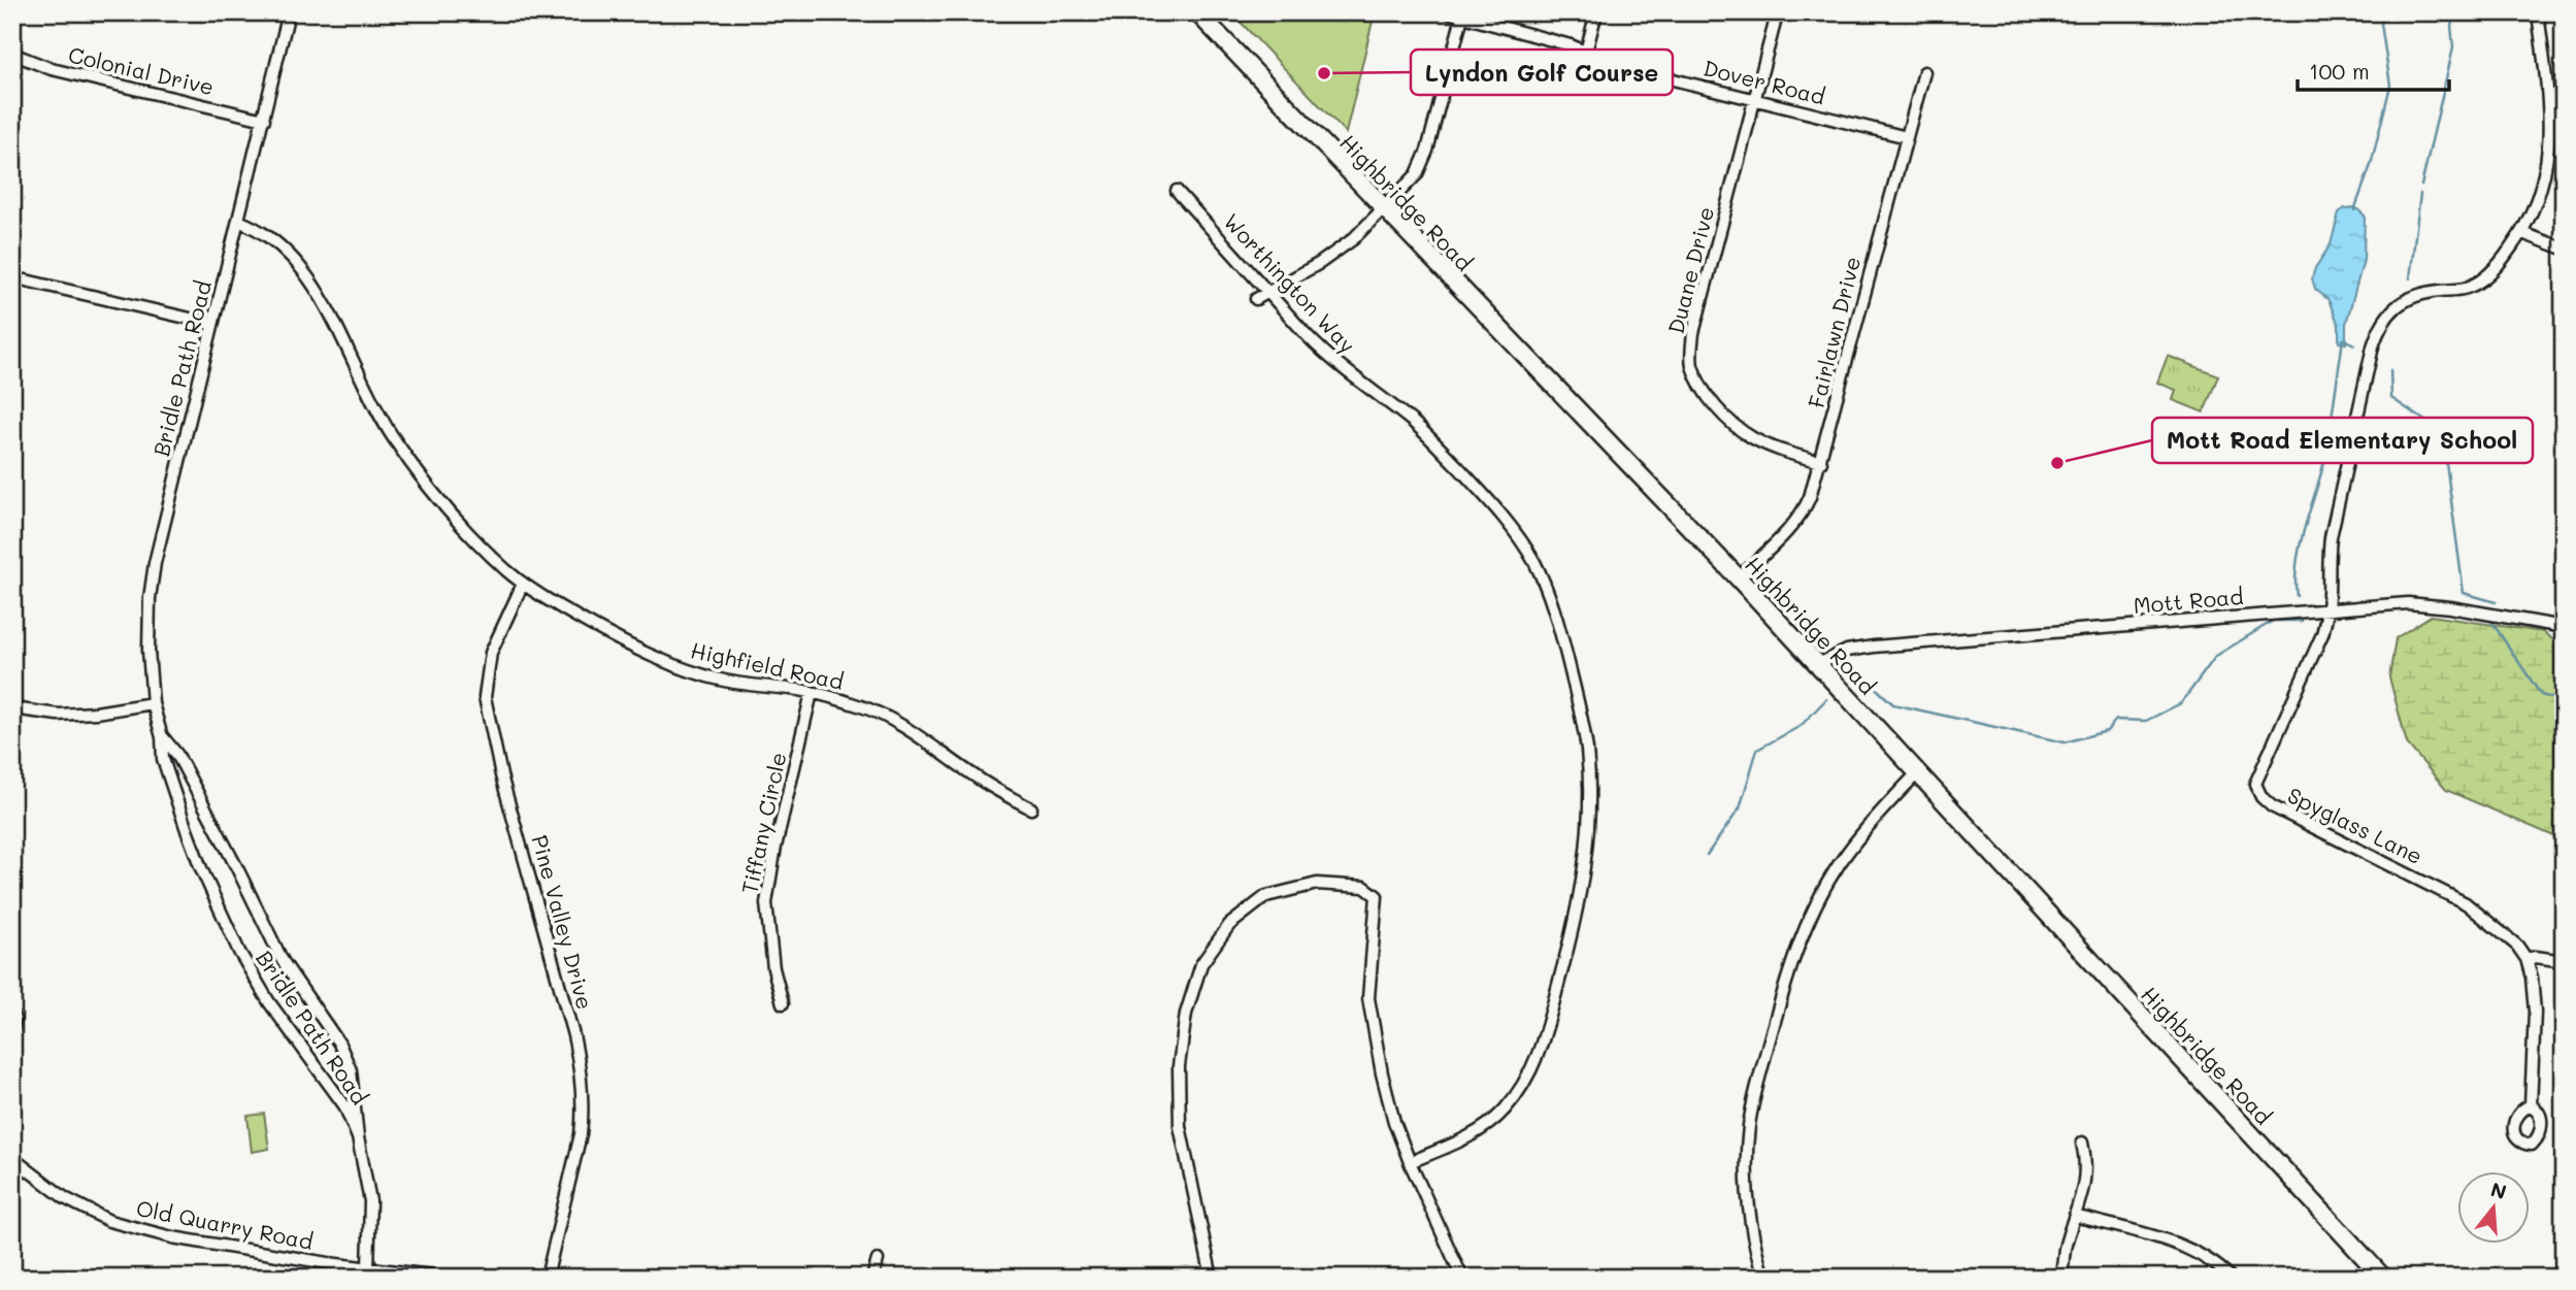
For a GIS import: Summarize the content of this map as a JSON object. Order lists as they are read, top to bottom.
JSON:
{
  "streets": {
    "highway": ["Highbridge Road"],
    "street": [
      "Colonial Drive",
      "Dover Road",
      "Duane Drive",
      "Worthington Way",
      "Fairlawn Drive",
      "Bridle Path Road",
      "Mott Road",
      "Highfield Road",
      "Tiffany Circle",
      "Spyglass Lane",
      "Pine Valley Drive",
      "Old Quarry Road"
    ]
  },
  "crossings": [
    ["Colonial Drive", "Bridle Path Road"],
    ["Dover Road", "Duane Drive"],
    ["Dover Road", "Fairlawn Drive"],
    ["Highbridge Road", "Fairlawn Drive"],
    ["Highbridge Road", "Mott Road"],
    ["Duane Drive", "Fairlawn Drive"],
    ["Bridle Path Road", "Highfield Road"],
    ["Bridle Path Road", "Old Quarry Road"],
    ["Mott Road", "Spyglass Lane"],
    ["Highfield Road", "Tiffany Circle"],
    ["Highfield Road", "Pine Valley Drive"]
  ],
  "places": ["Lyndon Golf Course", "Mott Road Elementary School"],
  "scale_bar": "100 m",
  "north": "top"
}
